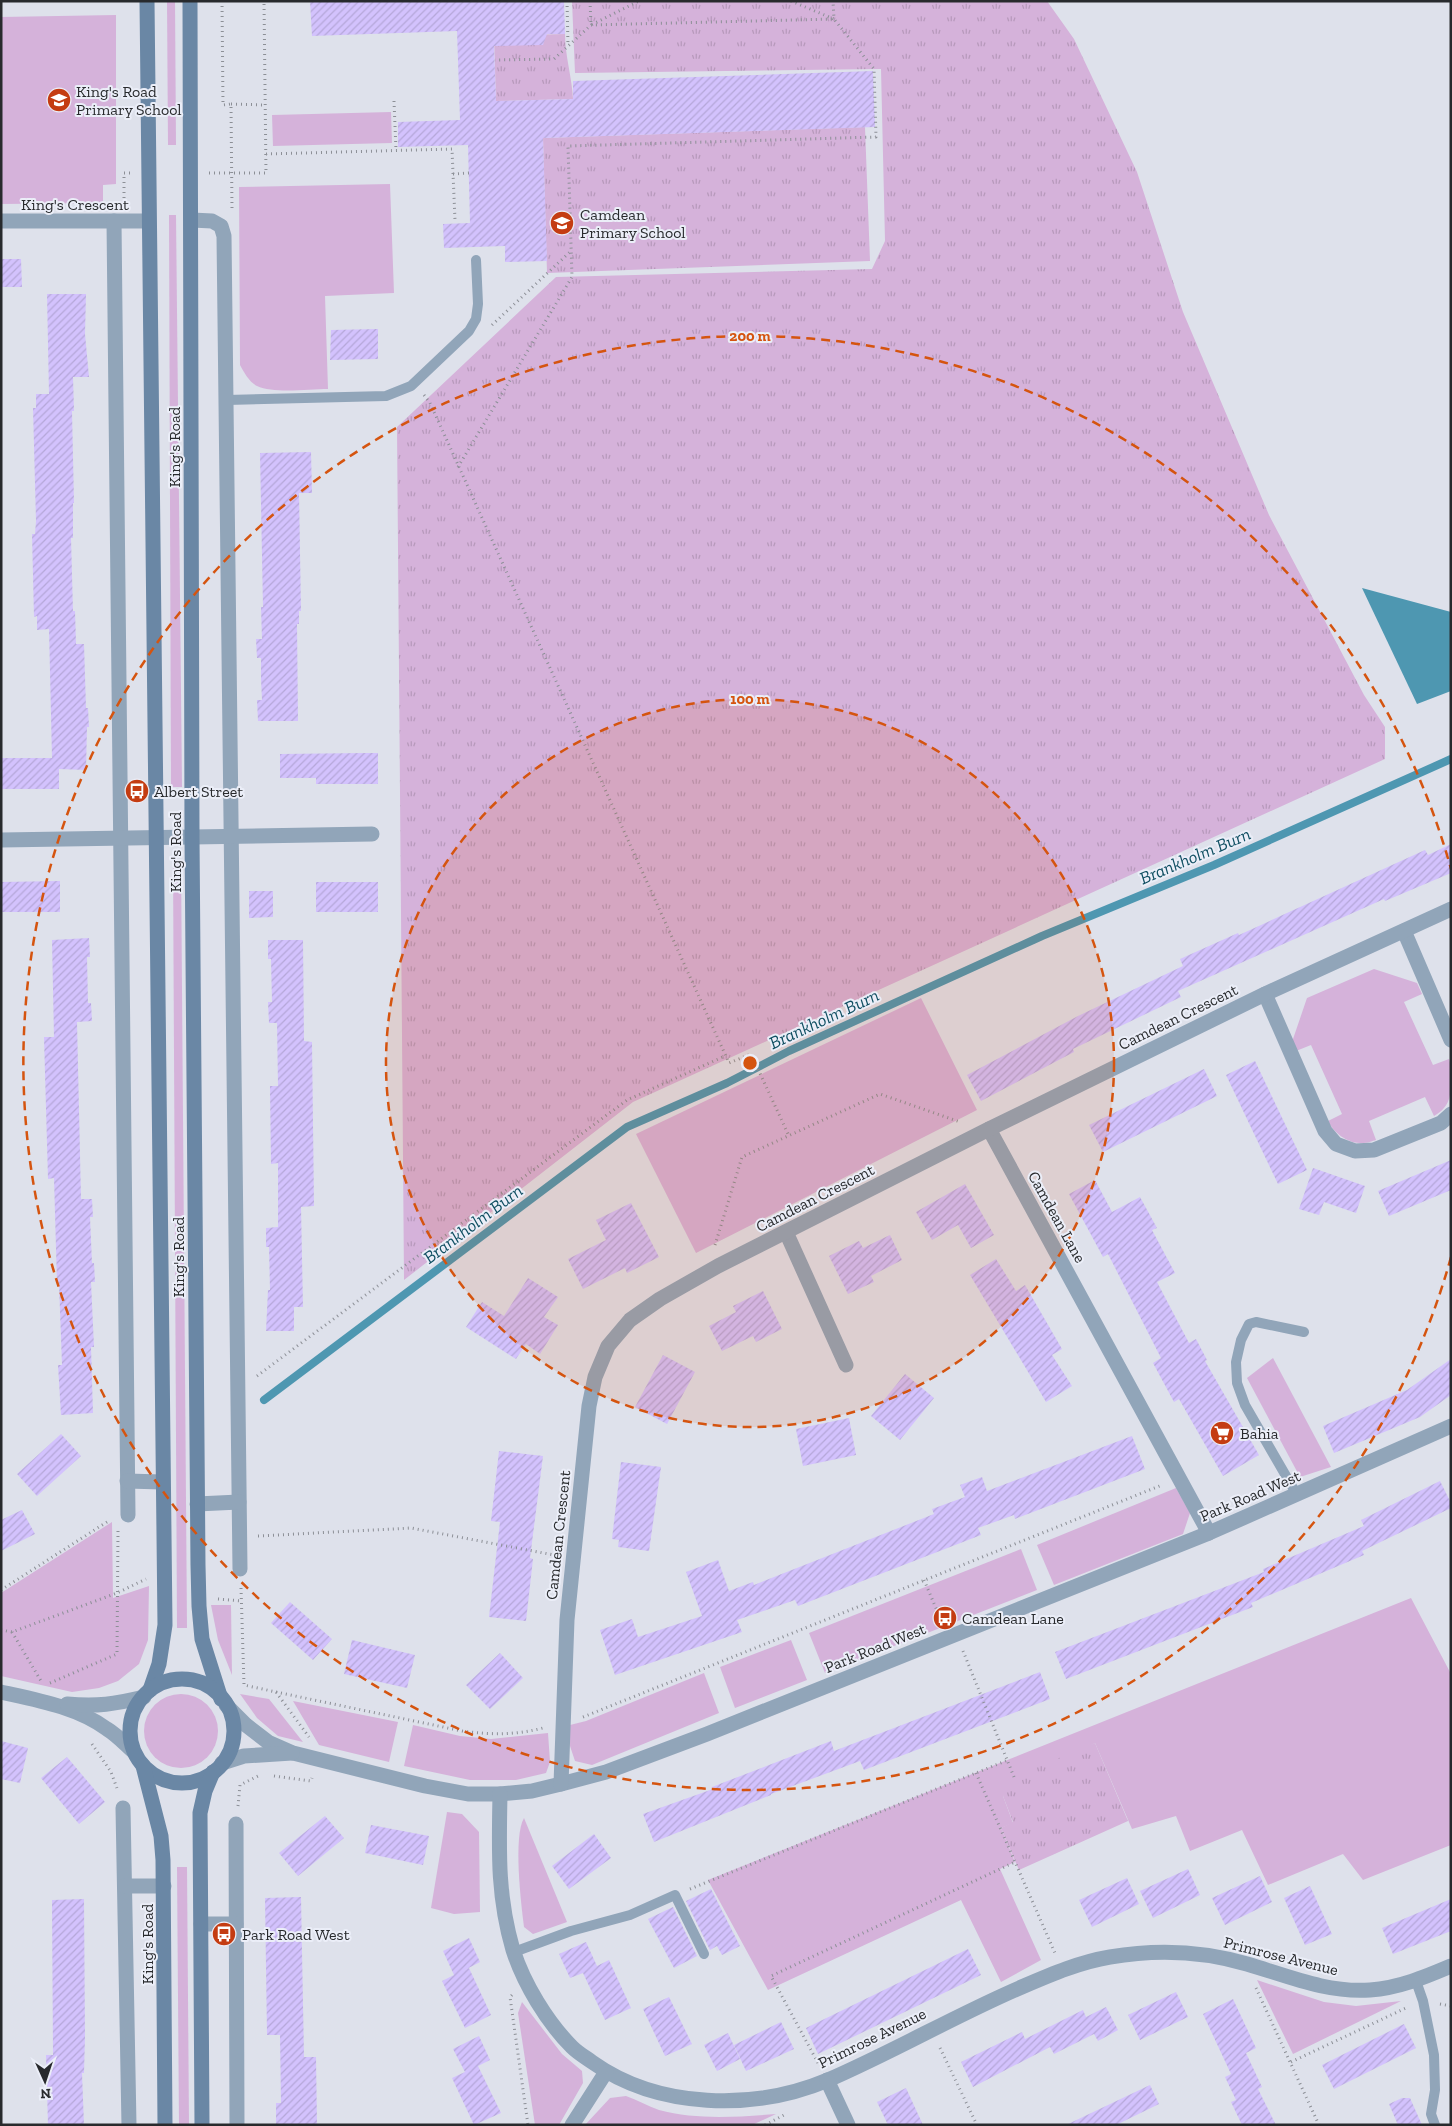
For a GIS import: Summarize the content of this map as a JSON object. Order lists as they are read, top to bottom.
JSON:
{
  "streets": {
    "main road": ["King's Road"],
    "street": [
      "King's Crescent",
      "Camdean Crescent",
      "Camdean Lane",
      "Park Road West",
      "Primrose Avenue"
    ]
  },
  "crossings": [
    ["King's Crescent", "King's Road"],
    ["King's Road", "Park Road West"],
    ["Camdean Crescent", "Camdean Lane"],
    ["Camdean Crescent", "Park Road West"],
    ["Camdean Lane", "Park Road West"],
    ["Park Road West", "Primrose Avenue"]
  ],
  "water": ["Brankholm Burn"],
  "places": {
    "school or university": ["King's Road Primary School", "Camdean Primary School"],
    "bus stop": ["Albert Street", "Camdean Lane", "Park Road West"],
    "supermarket": ["Bahia"]
  },
  "north": "bottom",
  "rings": ["200 m", "100 m"]
}
